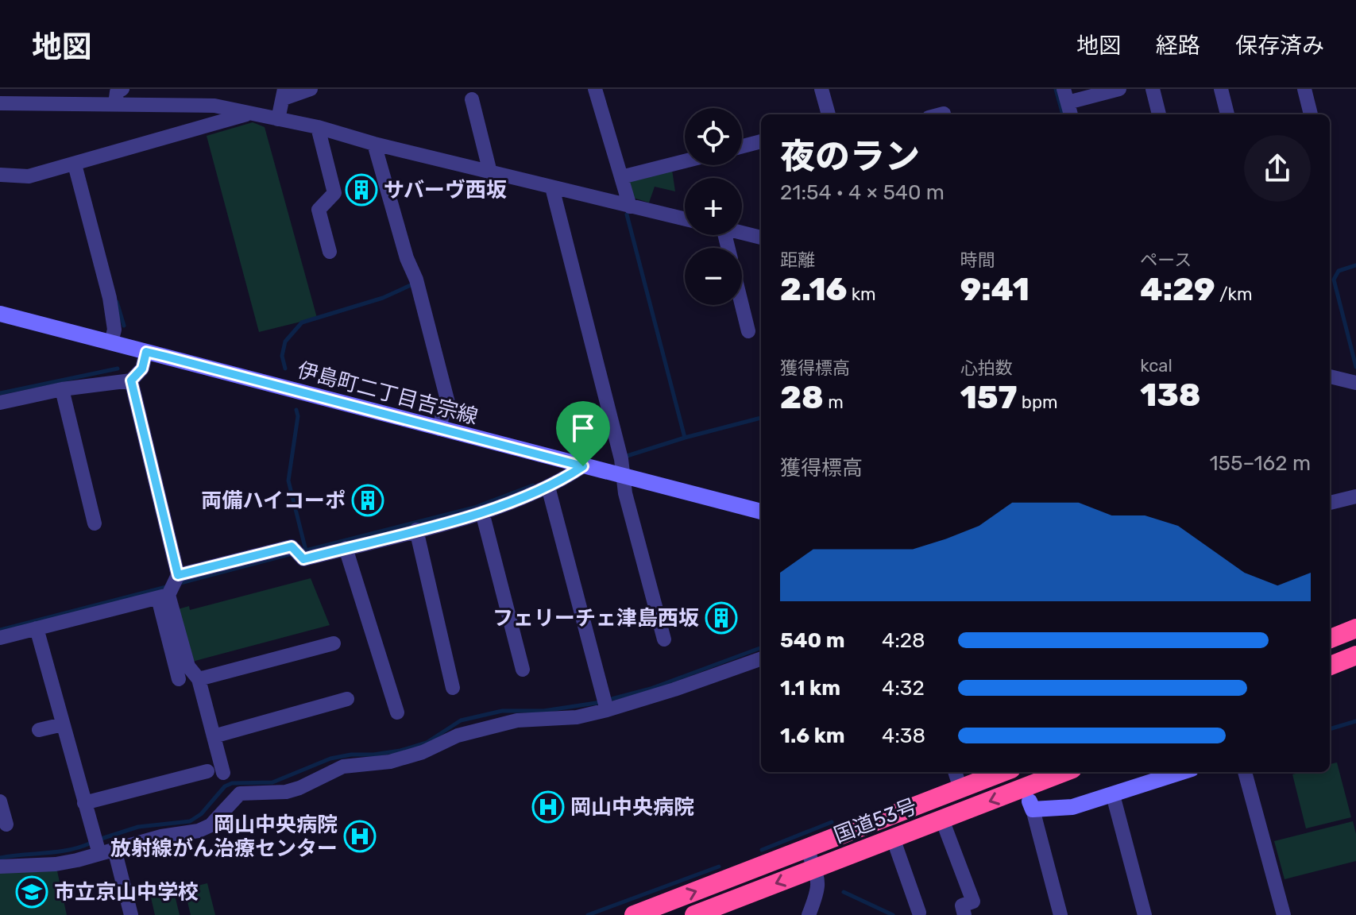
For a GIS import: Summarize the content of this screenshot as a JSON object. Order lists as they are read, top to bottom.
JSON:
{
  "streets": {
    "highway": ["国道53号"],
    "street": ["伊島町二丁目吉宗線"]
  },
  "places": {
    "building": ["サバーヴ西坂", "両備ハイコーポ", "フェリーチェ津島西坂"],
    "hospital": ["岡山中央病院", "岡山中央病院 放射線がん治療センター"],
    "school or university": ["市立京山中学校"]
  },
  "page": {
    "header": "地図",
    "nav": ["地図", "経路", "保存済み"],
    "map_buttons": ["+", "−"],
    "heading": ["夜のラン", "21:54 · 4 × 540 m"],
    "stats": [
      ["距離", "2.16 km"],
      ["時間", "9:41"],
      ["ペース", "4:29 /km"],
      ["獲得標高", "28 m"],
      ["心拍数", "157 bpm"],
      ["kcal", "138"]
    ],
    "chart": ["獲得標高", "155–162 m"],
    "list": [
      {
        "name": "540 m",
        "note": "4:28"
      },
      {
        "name": "1.1 km",
        "note": "4:32"
      },
      {
        "name": "1.6 km",
        "note": "4:38"
      }
    ]
  }
}
